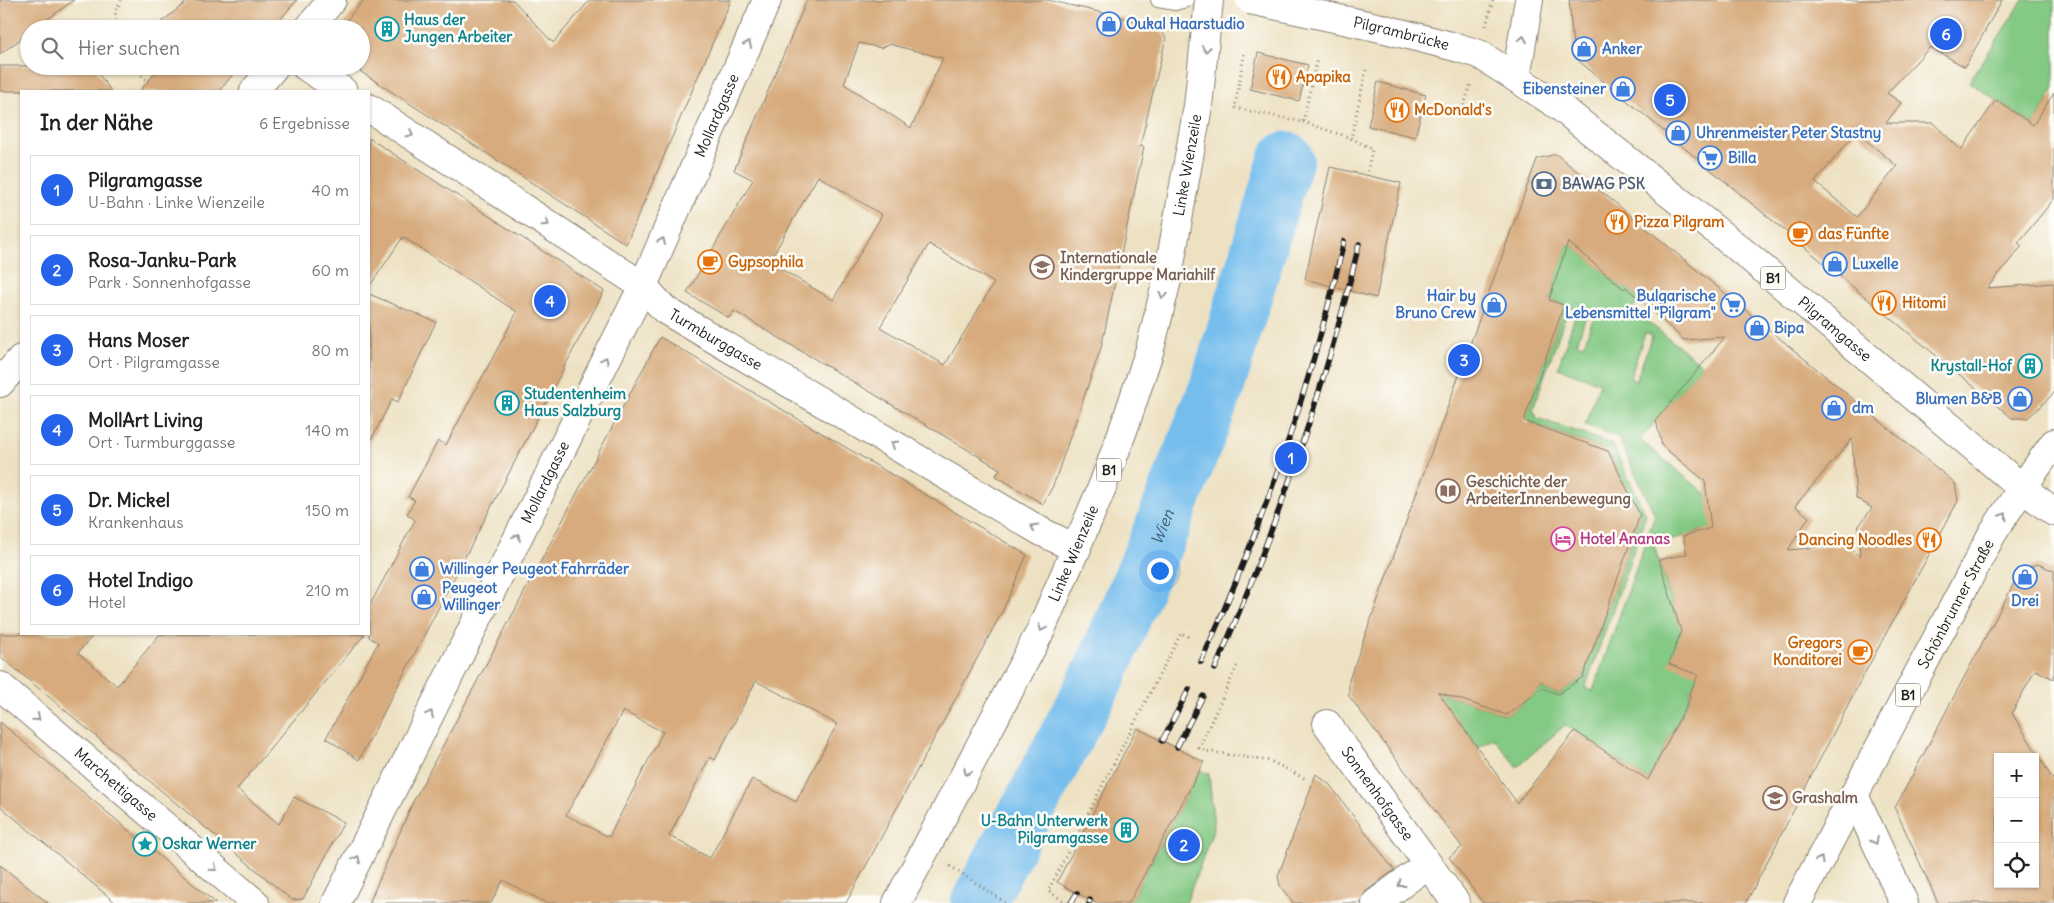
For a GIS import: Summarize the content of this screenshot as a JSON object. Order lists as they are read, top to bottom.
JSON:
{
  "streets": {
    "street": [
      "Pilgrambrücke",
      "Mollardgasse",
      "Linke Wienzeile",
      "B1",
      "Pilgramgasse",
      "Turmburggasse",
      "Schönbrunner Straße",
      "Marchettigasse",
      "Sonnenhofgasse"
    ]
  },
  "crossings": [
    ["Pilgrambrücke", "Pilgramgasse"],
    ["Mollardgasse", "Turmburggasse"],
    ["Linke Wienzeile", "Turmburggasse"],
    ["Pilgramgasse", "Schönbrunner Straße"]
  ],
  "one_way": [
    "Mollardgasse",
    "Linke Wienzeile",
    "Schönbrunner Straße",
    "Marchettigasse"
  ],
  "water": ["Wien"],
  "places": {
    "shop": [
      "Oukal Haarstudio",
      "Anker",
      "Eibensteiner",
      "Uhrenmeister Peter Stastny",
      "Luxelle",
      "Hair by Bruno Crew",
      "Bipa",
      "Blumen B&B",
      "dm",
      "Willinger Peugeot Fahrräder",
      "Drei",
      "Peugeot Willinger"
    ],
    "building": [
      "Haus der Jungen Arbeiter",
      "Krystall-Hof",
      "Studentenheim Haus Salzburg",
      "U-Bahn Unterwerk Pilgramgasse"
    ],
    "restaurant": [
      "Apapika",
      "McDonald's",
      "Pizza Pilgram",
      "Hitomi",
      "Dancing Noodles"
    ],
    "supermarket": ["Billa", "Bulgarische Lebensmittel \"Pilgram\""],
    "bank": ["BAWAG PSK"],
    "cafe": ["das Fünfte", "Gypsophila", "Gregors Konditorei"],
    "school or university": ["Internationale Kindergruppe Mariahilf", "Grashalm"],
    "library": ["Geschichte der ArbeiterInnenbewegung"],
    "hotel": ["Hotel Ananas"],
    "place": ["Oskar Werner"]
  },
  "page": {
    "pins": [
      "6",
      "5",
      "4",
      "3",
      "1",
      "2"
    ],
    "search": "Hier suchen",
    "heading": ["In der Nähe", "6 Ergebnisse"],
    "list": [
      {
        "mark": "1",
        "name": "Pilgramgasse",
        "note": "U-Bahn · Linke Wienzeile",
        "value": "40 m"
      },
      {
        "mark": "2",
        "name": "Rosa-Janku-Park",
        "note": "Park · Sonnenhofgasse",
        "value": "60 m"
      },
      {
        "mark": "3",
        "name": "Hans Moser",
        "note": "Ort · Pilgramgasse",
        "value": "80 m"
      },
      {
        "mark": "4",
        "name": "MollArt Living",
        "note": "Ort · Turmburggasse",
        "value": "140 m"
      },
      {
        "mark": "5",
        "name": "Dr. Mickel",
        "note": "Krankenhaus",
        "value": "150 m"
      },
      {
        "mark": "6",
        "name": "Hotel Indigo",
        "note": "Hotel",
        "value": "210 m"
      }
    ],
    "map_buttons": ["+", "−"]
  }
}
